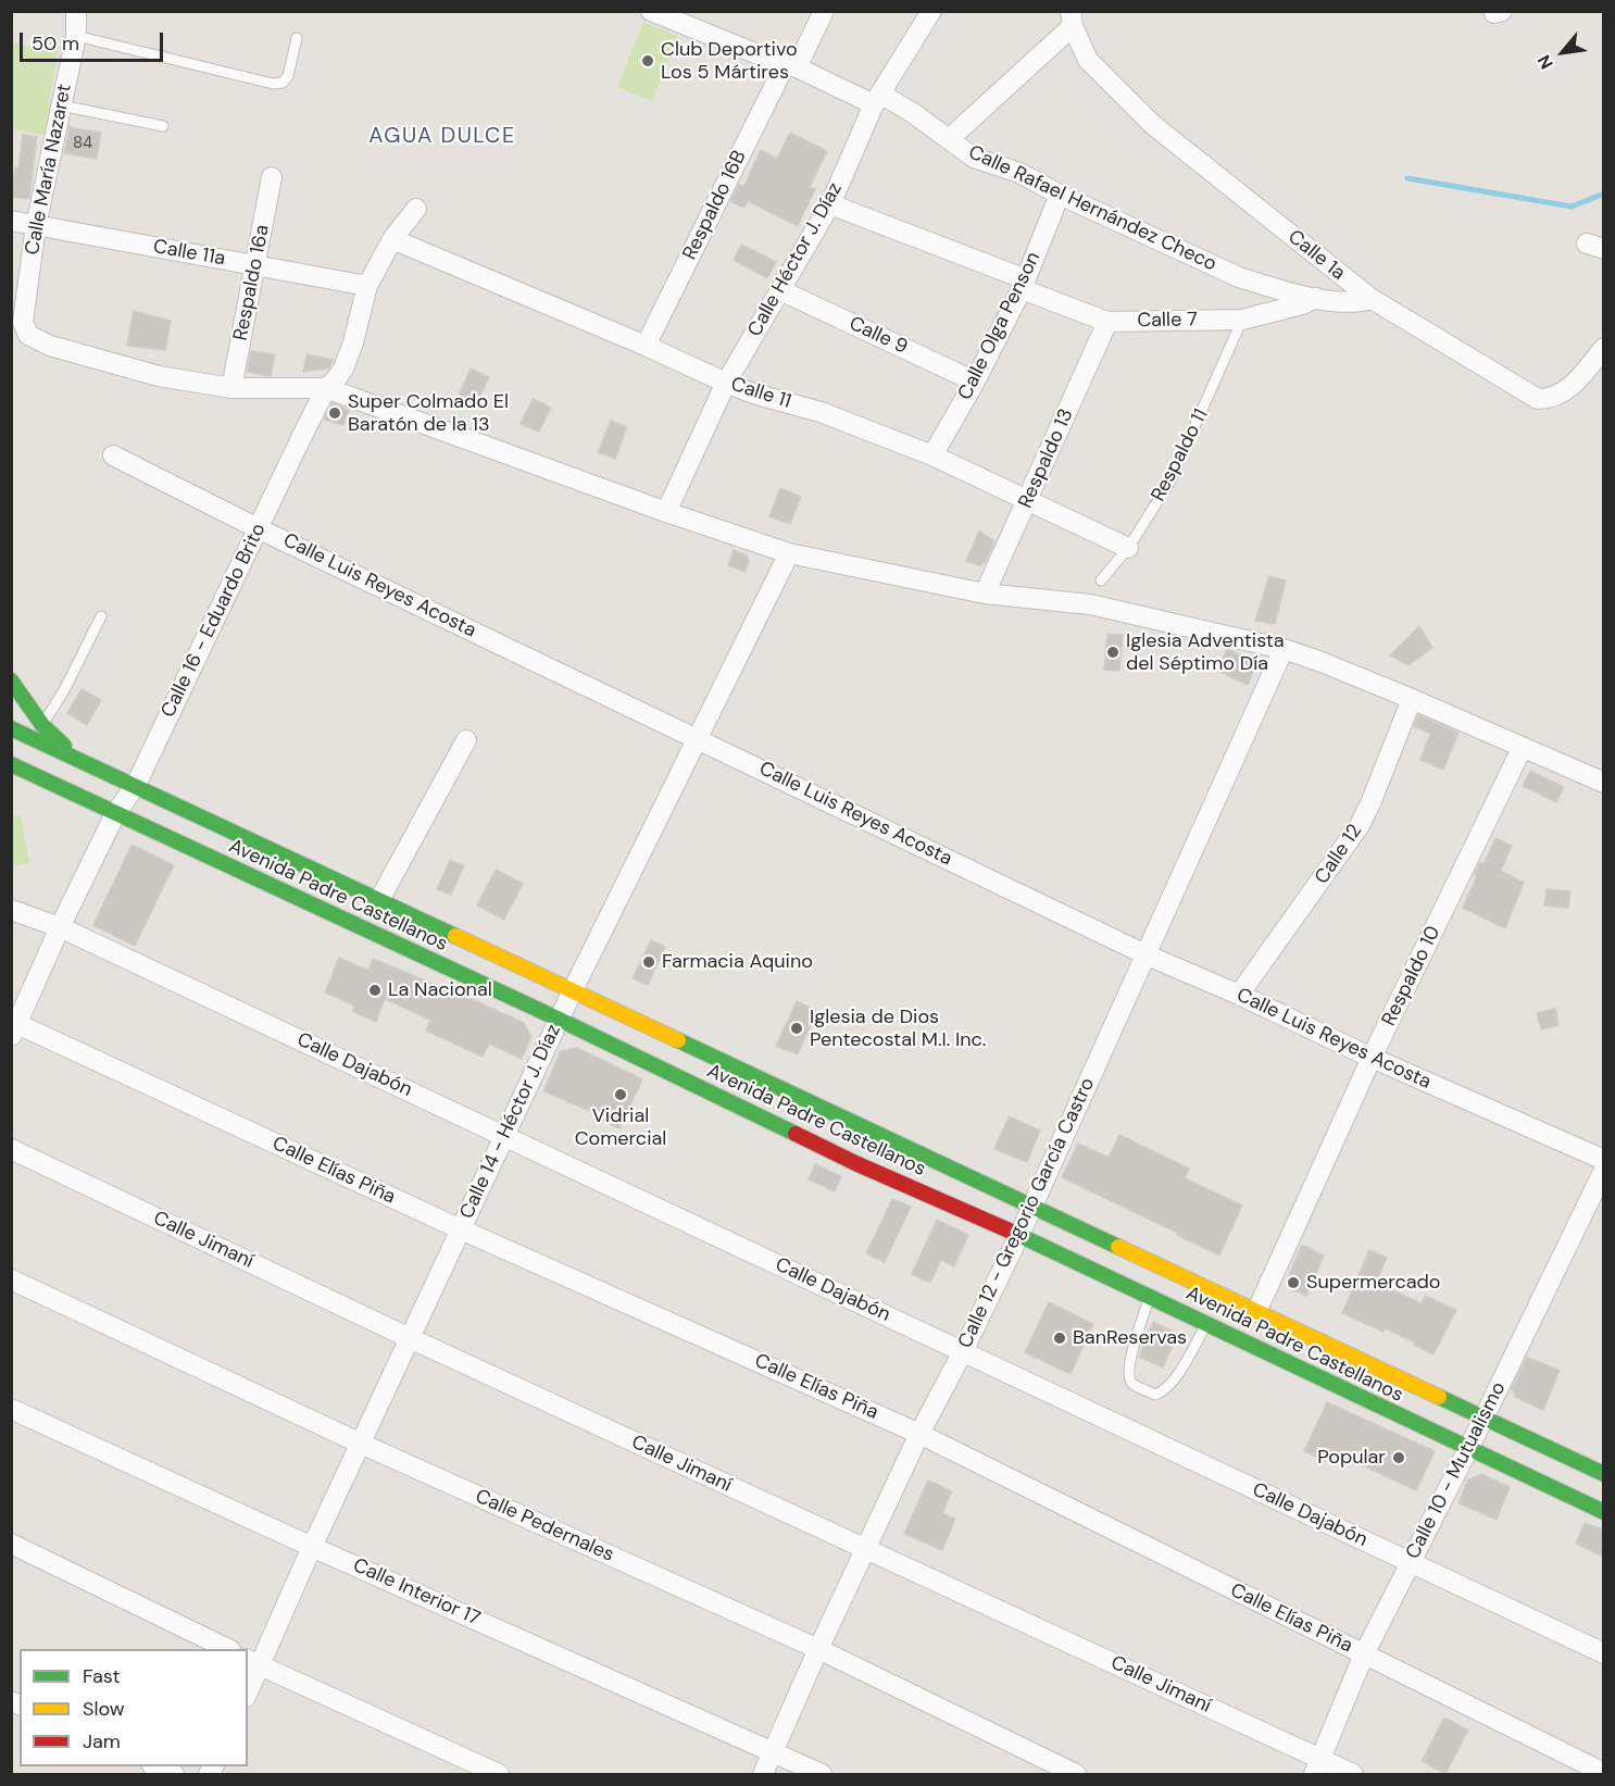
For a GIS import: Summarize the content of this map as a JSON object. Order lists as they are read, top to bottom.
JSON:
{
  "streets": {
    "main road": ["Avenida Padre Castellanos"],
    "street": [
      "Calle María Nazaret",
      "Respaldo 16B",
      "Calle Rafael Hernández Checo",
      "Calle 11a",
      "Calle 1a",
      "Calle Héctor J. Díaz",
      "Respaldo 16a",
      "Calle 7",
      "Calle Olga Penson",
      "Calle 9",
      "Calle 11",
      "Respaldo 13",
      "Calle Luis Reyes Acosta",
      "Calle 16 - Eduardo Brito",
      "Calle 12",
      "Respaldo 10",
      "Calle Dajabón",
      "Calle 14 - Héctor J. Díaz",
      "Calle Elías Piña",
      "Calle 12 - Gregorio García Castro",
      "Calle Jimaní",
      "Calle 10 - Mutualismo",
      "Calle Pedernales",
      "Calle Interior 17"
    ],
    "lane": ["Respaldo 11"]
  },
  "crossings": [
    ["Calle María Nazaret", "Calle 11a"],
    ["Calle María Nazaret", "Respaldo 16a"],
    ["Respaldo 16B", "Calle Rafael Hernández Checo"],
    ["Respaldo 16B", "Calle 11"],
    ["Calle Rafael Hernández Checo", "Calle 1a"],
    ["Calle Rafael Hernández Checo", "Calle Héctor J. Díaz"],
    ["Calle Rafael Hernández Checo", "Calle 7"],
    ["Calle Rafael Hernández Checo", "Calle Olga Penson"],
    ["Calle 11a", "Respaldo 16a"],
    ["Calle 11a", "Calle 16 - Eduardo Brito"],
    ["Calle Héctor J. Díaz", "Calle 7"],
    ["Calle Héctor J. Díaz", "Calle 9"],
    ["Calle Héctor J. Díaz", "Calle 11"],
    ["Calle 7", "Calle Olga Penson"],
    ["Calle 7", "Respaldo 11"],
    ["Calle 7", "Respaldo 13"],
    ["Calle Olga Penson", "Calle 9"],
    ["Calle Olga Penson", "Calle 11"],
    ["Calle 11", "Respaldo 11"],
    ["Calle 11", "Respaldo 13"],
    ["Calle 11", "Calle 16 - Eduardo Brito"],
    ["Calle Luis Reyes Acosta", "Calle 16 - Eduardo Brito"],
    ["Calle Luis Reyes Acosta", "Calle 12"],
    ["Calle Luis Reyes Acosta", "Respaldo 10"],
    ["Calle Luis Reyes Acosta", "Calle 14 - Héctor J. Díaz"],
    ["Calle Luis Reyes Acosta", "Calle 12 - Gregorio García Castro"],
    ["Calle 16 - Eduardo Brito", "Avenida Padre Castellanos"],
    ["Calle 16 - Eduardo Brito", "Calle Dajabón"],
    ["Calle 16 - Eduardo Brito", "Calle Elías Piña"],
    ["Avenida Padre Castellanos", "Respaldo 10"],
    ["Avenida Padre Castellanos", "Calle 14 - Héctor J. Díaz"],
    ["Avenida Padre Castellanos", "Calle 12 - Gregorio García Castro"],
    ["Avenida Padre Castellanos", "Calle 10 - Mutualismo"],
    ["Calle Dajabón", "Calle 14 - Héctor J. Díaz"],
    ["Calle Dajabón", "Calle 12 - Gregorio García Castro"],
    ["Calle Dajabón", "Calle 10 - Mutualismo"],
    ["Calle 14 - Héctor J. Díaz", "Calle Elías Piña"],
    ["Calle 14 - Héctor J. Díaz", "Calle Jimaní"],
    ["Calle 14 - Héctor J. Díaz", "Calle Pedernales"],
    ["Calle 14 - Héctor J. Díaz", "Calle Interior 17"],
    ["Calle Elías Piña", "Calle 12 - Gregorio García Castro"],
    ["Calle Elías Piña", "Calle 10 - Mutualismo"],
    ["Calle 12 - Gregorio García Castro", "Calle Jimaní"],
    ["Calle 12 - Gregorio García Castro", "Calle Pedernales"],
    ["Calle 12 - Gregorio García Castro", "Calle Interior 17"],
    ["Calle Jimaní", "Calle 10 - Mutualismo"]
  ],
  "districts": ["AGUA DULCE"],
  "places": [
    "Club Deportivo Los 5 Mártires",
    "Super Colmado El Baratón de la 13",
    "Iglesia Adventista del Séptimo Día",
    "Farmacia Aquino",
    "La Nacional",
    "Iglesia de Dios Pentecostal M.I. Inc.",
    "Vidrial Comercial",
    "Supermercado",
    "BanReservas",
    "Popular"
  ],
  "house_numbers": ["84"],
  "legend": ["Fast", "Slow", "Jam"],
  "scale_bar": "50 m",
  "north": "bottom left"
}
